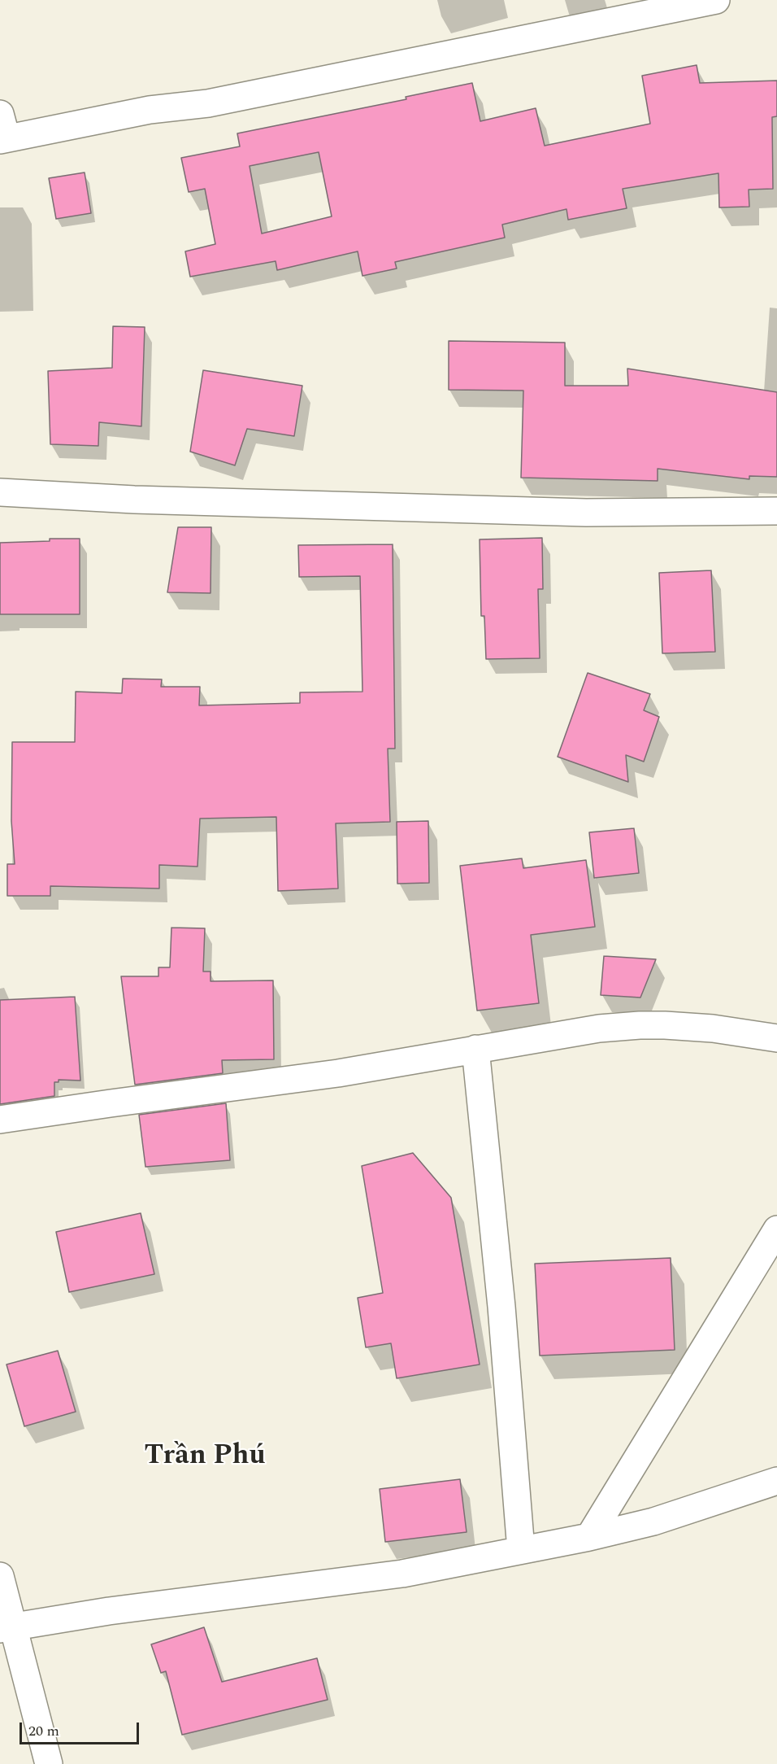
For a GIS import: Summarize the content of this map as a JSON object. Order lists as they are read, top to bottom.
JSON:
{
  "districts": ["Trần Phú"],
  "scale_bar": "20 m"
}
